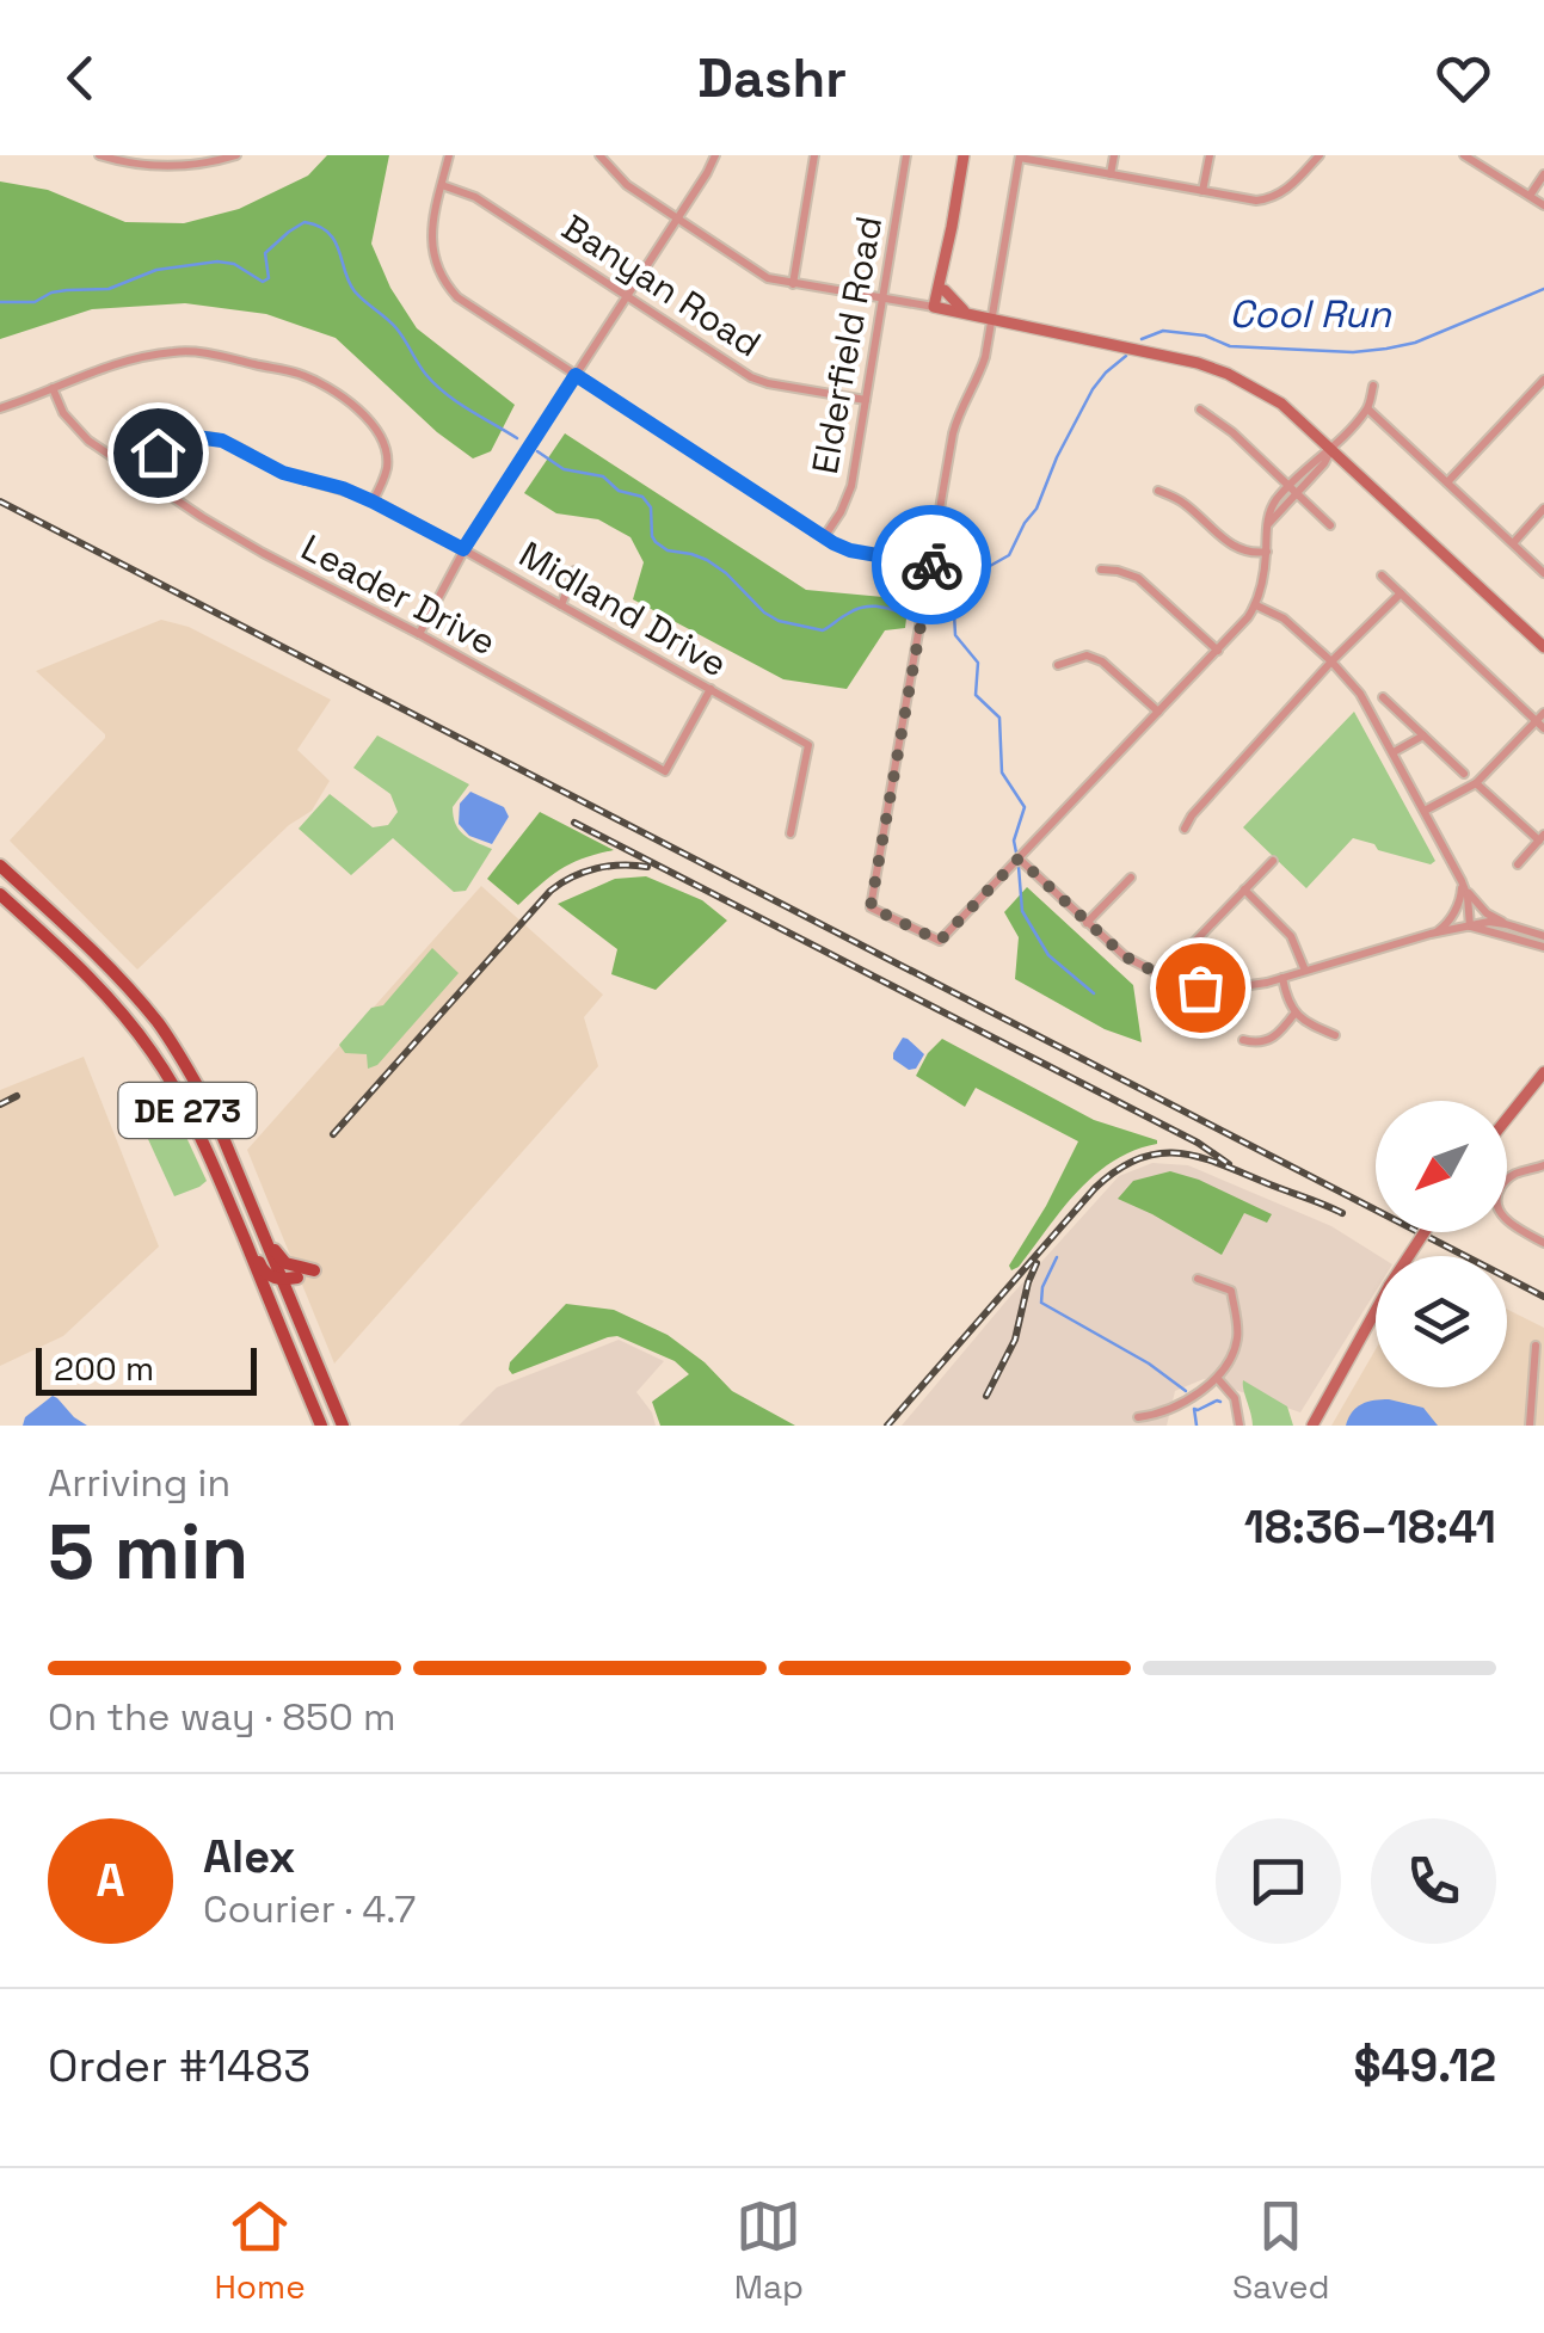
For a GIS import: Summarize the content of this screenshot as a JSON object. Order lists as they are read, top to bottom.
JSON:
{
  "streets": {
    "main road": ["DE 273"],
    "street": [
      "Banyan Road",
      "Elderfield Road",
      "Leader Drive",
      "Midland Drive"
    ]
  },
  "crossings": [
    ["Banyan Road", "Elderfield Road"],
    ["Leader Drive", "Midland Drive"]
  ],
  "water": ["Cool Run"],
  "scale_bar": "200 m",
  "north": "bottom left",
  "page": {
    "header": "Dashr",
    "scale": "200 m",
    "heading": ["5 min", "Arriving in", "18:36–18:41"],
    "panel": [
      "Alex",
      "Courier · 4.7",
      "Order #1483",
      "$49.12"
    ],
    "bar": "On the way · 850 m",
    "round": "A",
    "tabs": ["Home", "Map", "Saved"]
  }
}
